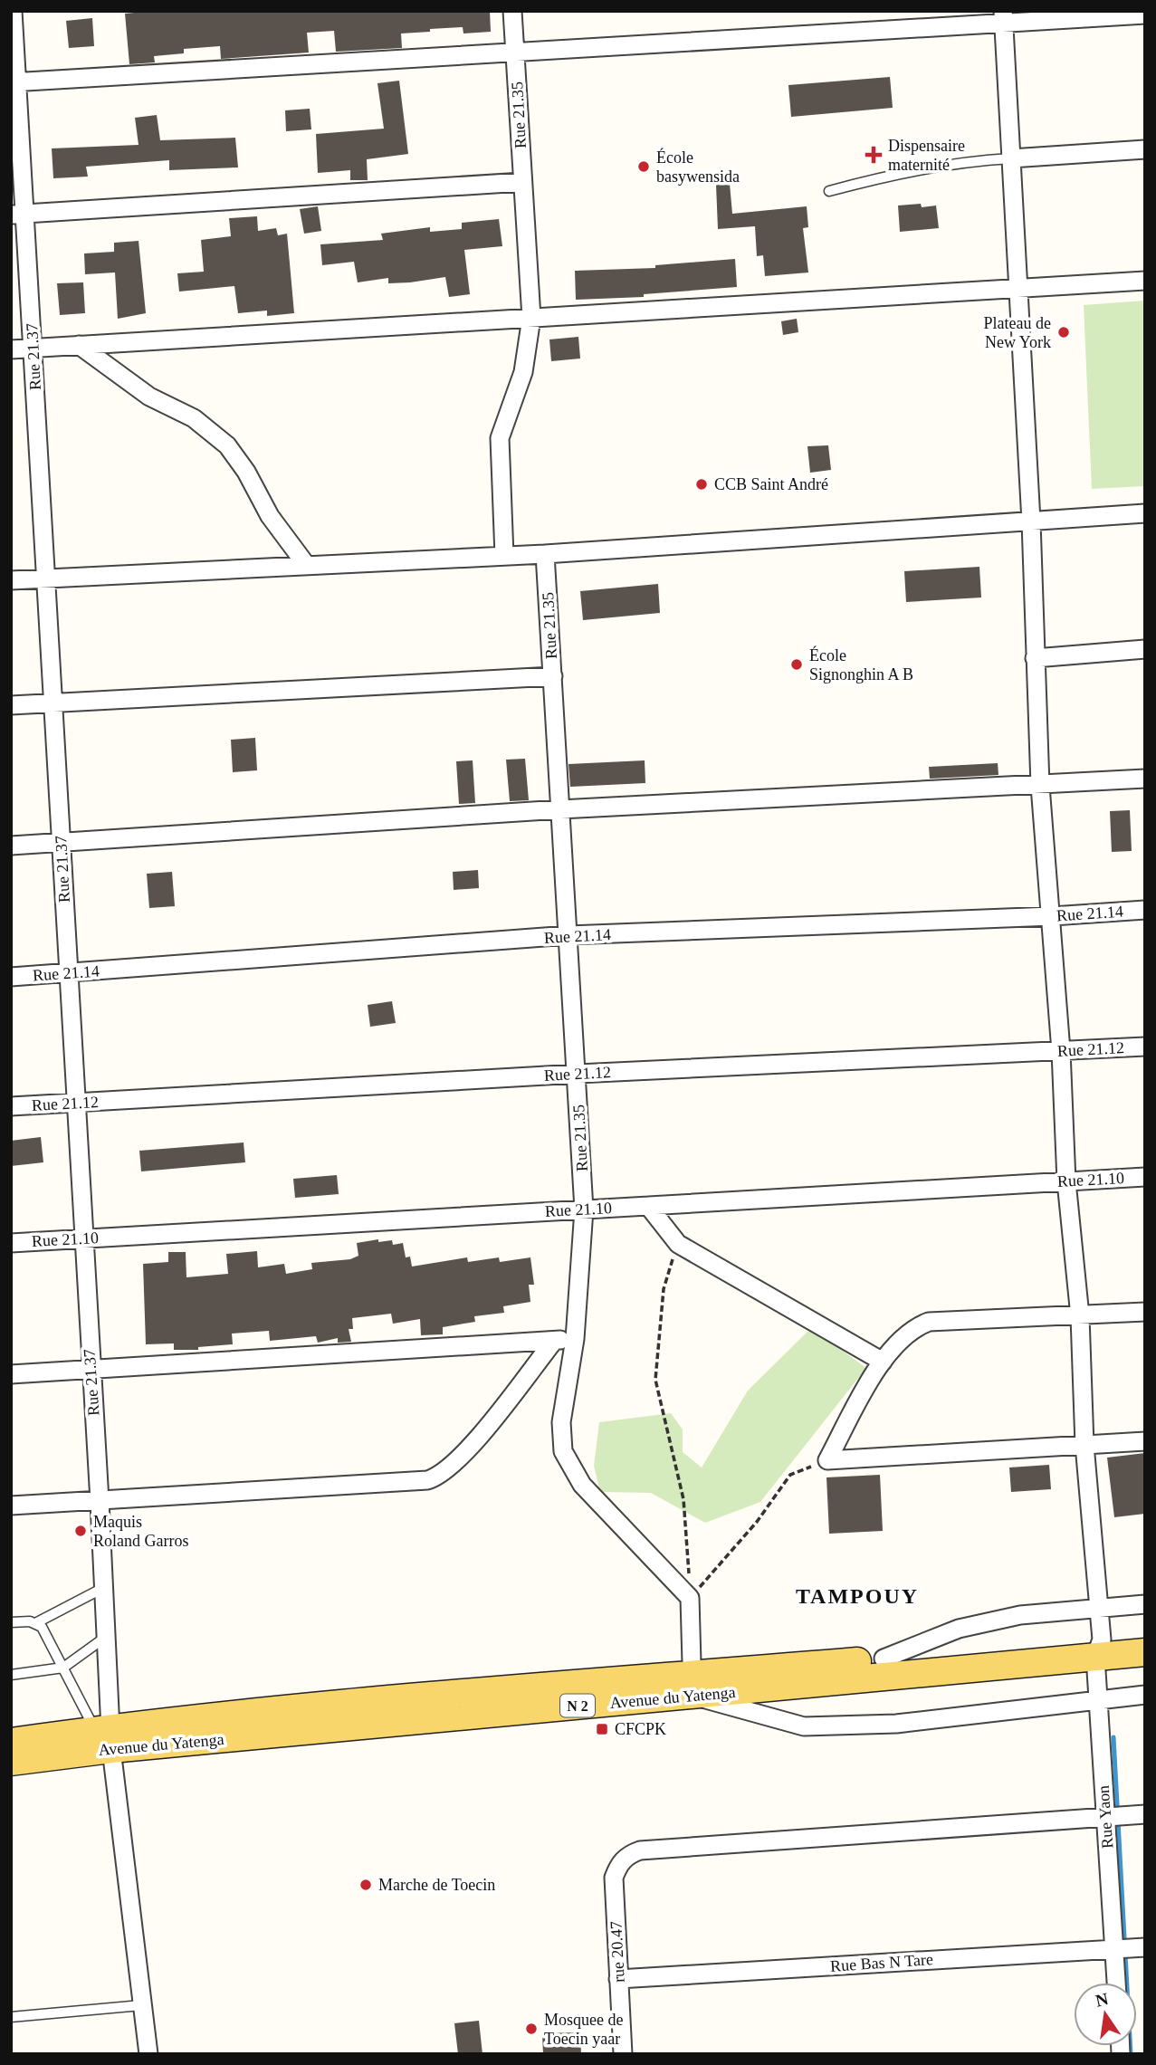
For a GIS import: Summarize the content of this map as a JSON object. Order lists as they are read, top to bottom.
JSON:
{
  "streets": {
    "main road": ["Avenue du Yatenga", "N 2"],
    "street": [
      "Rue 21.35",
      "Rue 21.37",
      "Rue 21.14",
      "Rue 21.12",
      "Rue 21.10",
      "Rue Yaon",
      "rue 20.47",
      "Rue Bas N Tare"
    ]
  },
  "crossings": [
    ["Rue 21.35", "Rue 21.14"],
    ["Rue 21.35", "Rue 21.12"],
    ["Rue 21.35", "Rue 21.10"],
    ["Rue 21.37", "Rue 21.14"],
    ["Rue 21.37", "Rue 21.12"],
    ["Rue 21.37", "Rue 21.10"],
    ["Rue 21.37", "Avenue du Yatenga"],
    ["Rue 21.14", "Rue Yaon"],
    ["Rue 21.12", "Rue Yaon"],
    ["Rue 21.10", "Rue Yaon"],
    ["Avenue du Yatenga", "Rue Yaon"],
    ["Rue Yaon", "rue 20.47"],
    ["Rue Yaon", "Rue Bas N Tare"],
    ["rue 20.47", "Rue Bas N Tare"]
  ],
  "districts": ["TAMPOUY"],
  "places": {
    "health": ["Dispensaire maternité"],
    "other": [
      "École basywensida",
      "Plateau de New York",
      "CCB Saint André",
      "École Signonghin A B",
      "Maquis Roland Garros",
      "Marche de Toecin",
      "Mosquee de Toecin yaar"
    ],
    "transit": ["CFCPK"]
  },
  "north": "top"
}
